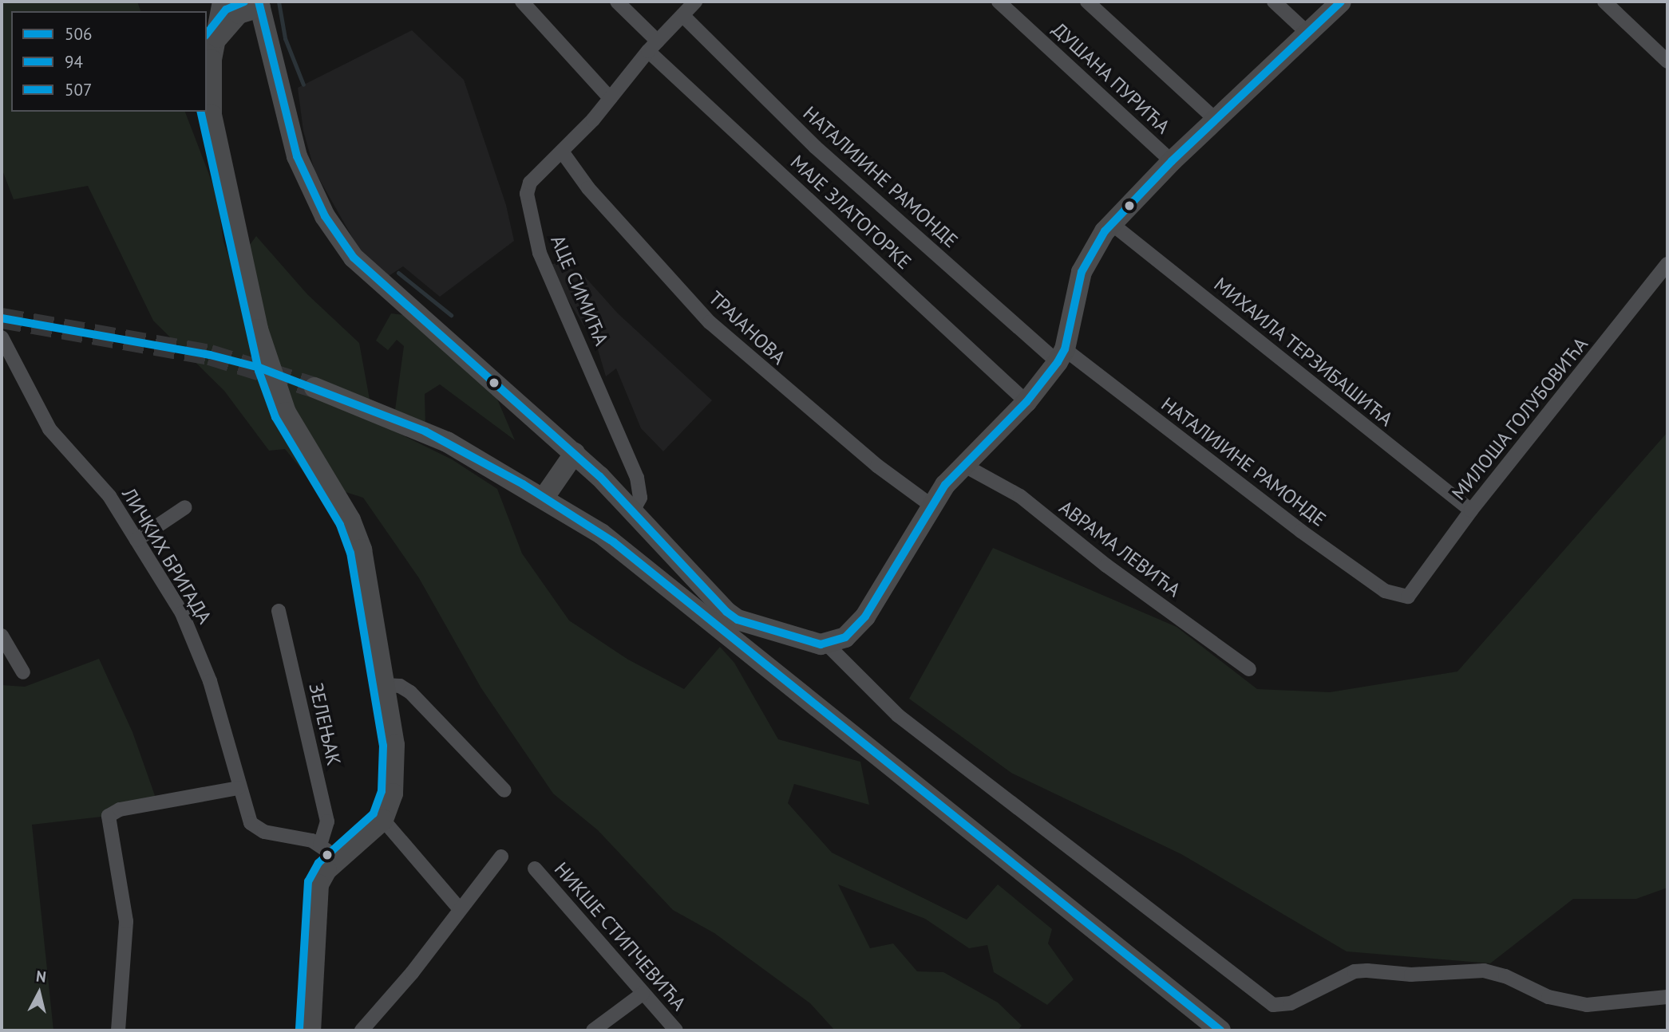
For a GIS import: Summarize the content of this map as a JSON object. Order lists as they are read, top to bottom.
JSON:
{
  "streets": {
    "street": [
      "ДУШАНА ПУРИЋА",
      "НАТАЛИЈИНЕ РАМОНДЕ",
      "МАЈЕ ЗЛАТОГОРКЕ",
      "АЦЕ СИМИЋА",
      "ТРАЈАНОВА",
      "МИХАИЛА ТЕРЗИБАШИЋА",
      "МИЛОША ГОЛУБОВИЋА",
      "АВРАМА ЛЕВИЋА",
      "ЛИЧКИХ БРИГАДА",
      "ЗЕЛЕЊАК",
      "НИКШЕ СТИПЧЕВИЋА"
    ]
  },
  "crossings": [
    ["НАТАЛИЈИНЕ РАМОНДЕ", "АЦЕ СИМИЋА"],
    ["НАТАЛИЈИНЕ РАМОНДЕ", "МИЛОША ГОЛУБОВИЋА"],
    ["МАЈЕ ЗЛАТОГОРКЕ", "АЦЕ СИМИЋА"],
    ["АЦЕ СИМИЋА", "ТРАЈАНОВА"],
    ["МИХАИЛА ТЕРЗИБАШИЋА", "МИЛОША ГОЛУБОВИЋА"],
    ["ЛИЧКИХ БРИГАДА", "ЗЕЛЕЊАК"]
  ],
  "lines": ["transit line 506", "transit line 507", "transit line 94"],
  "legend": ["506", "94", "507"],
  "north": "top"
}
